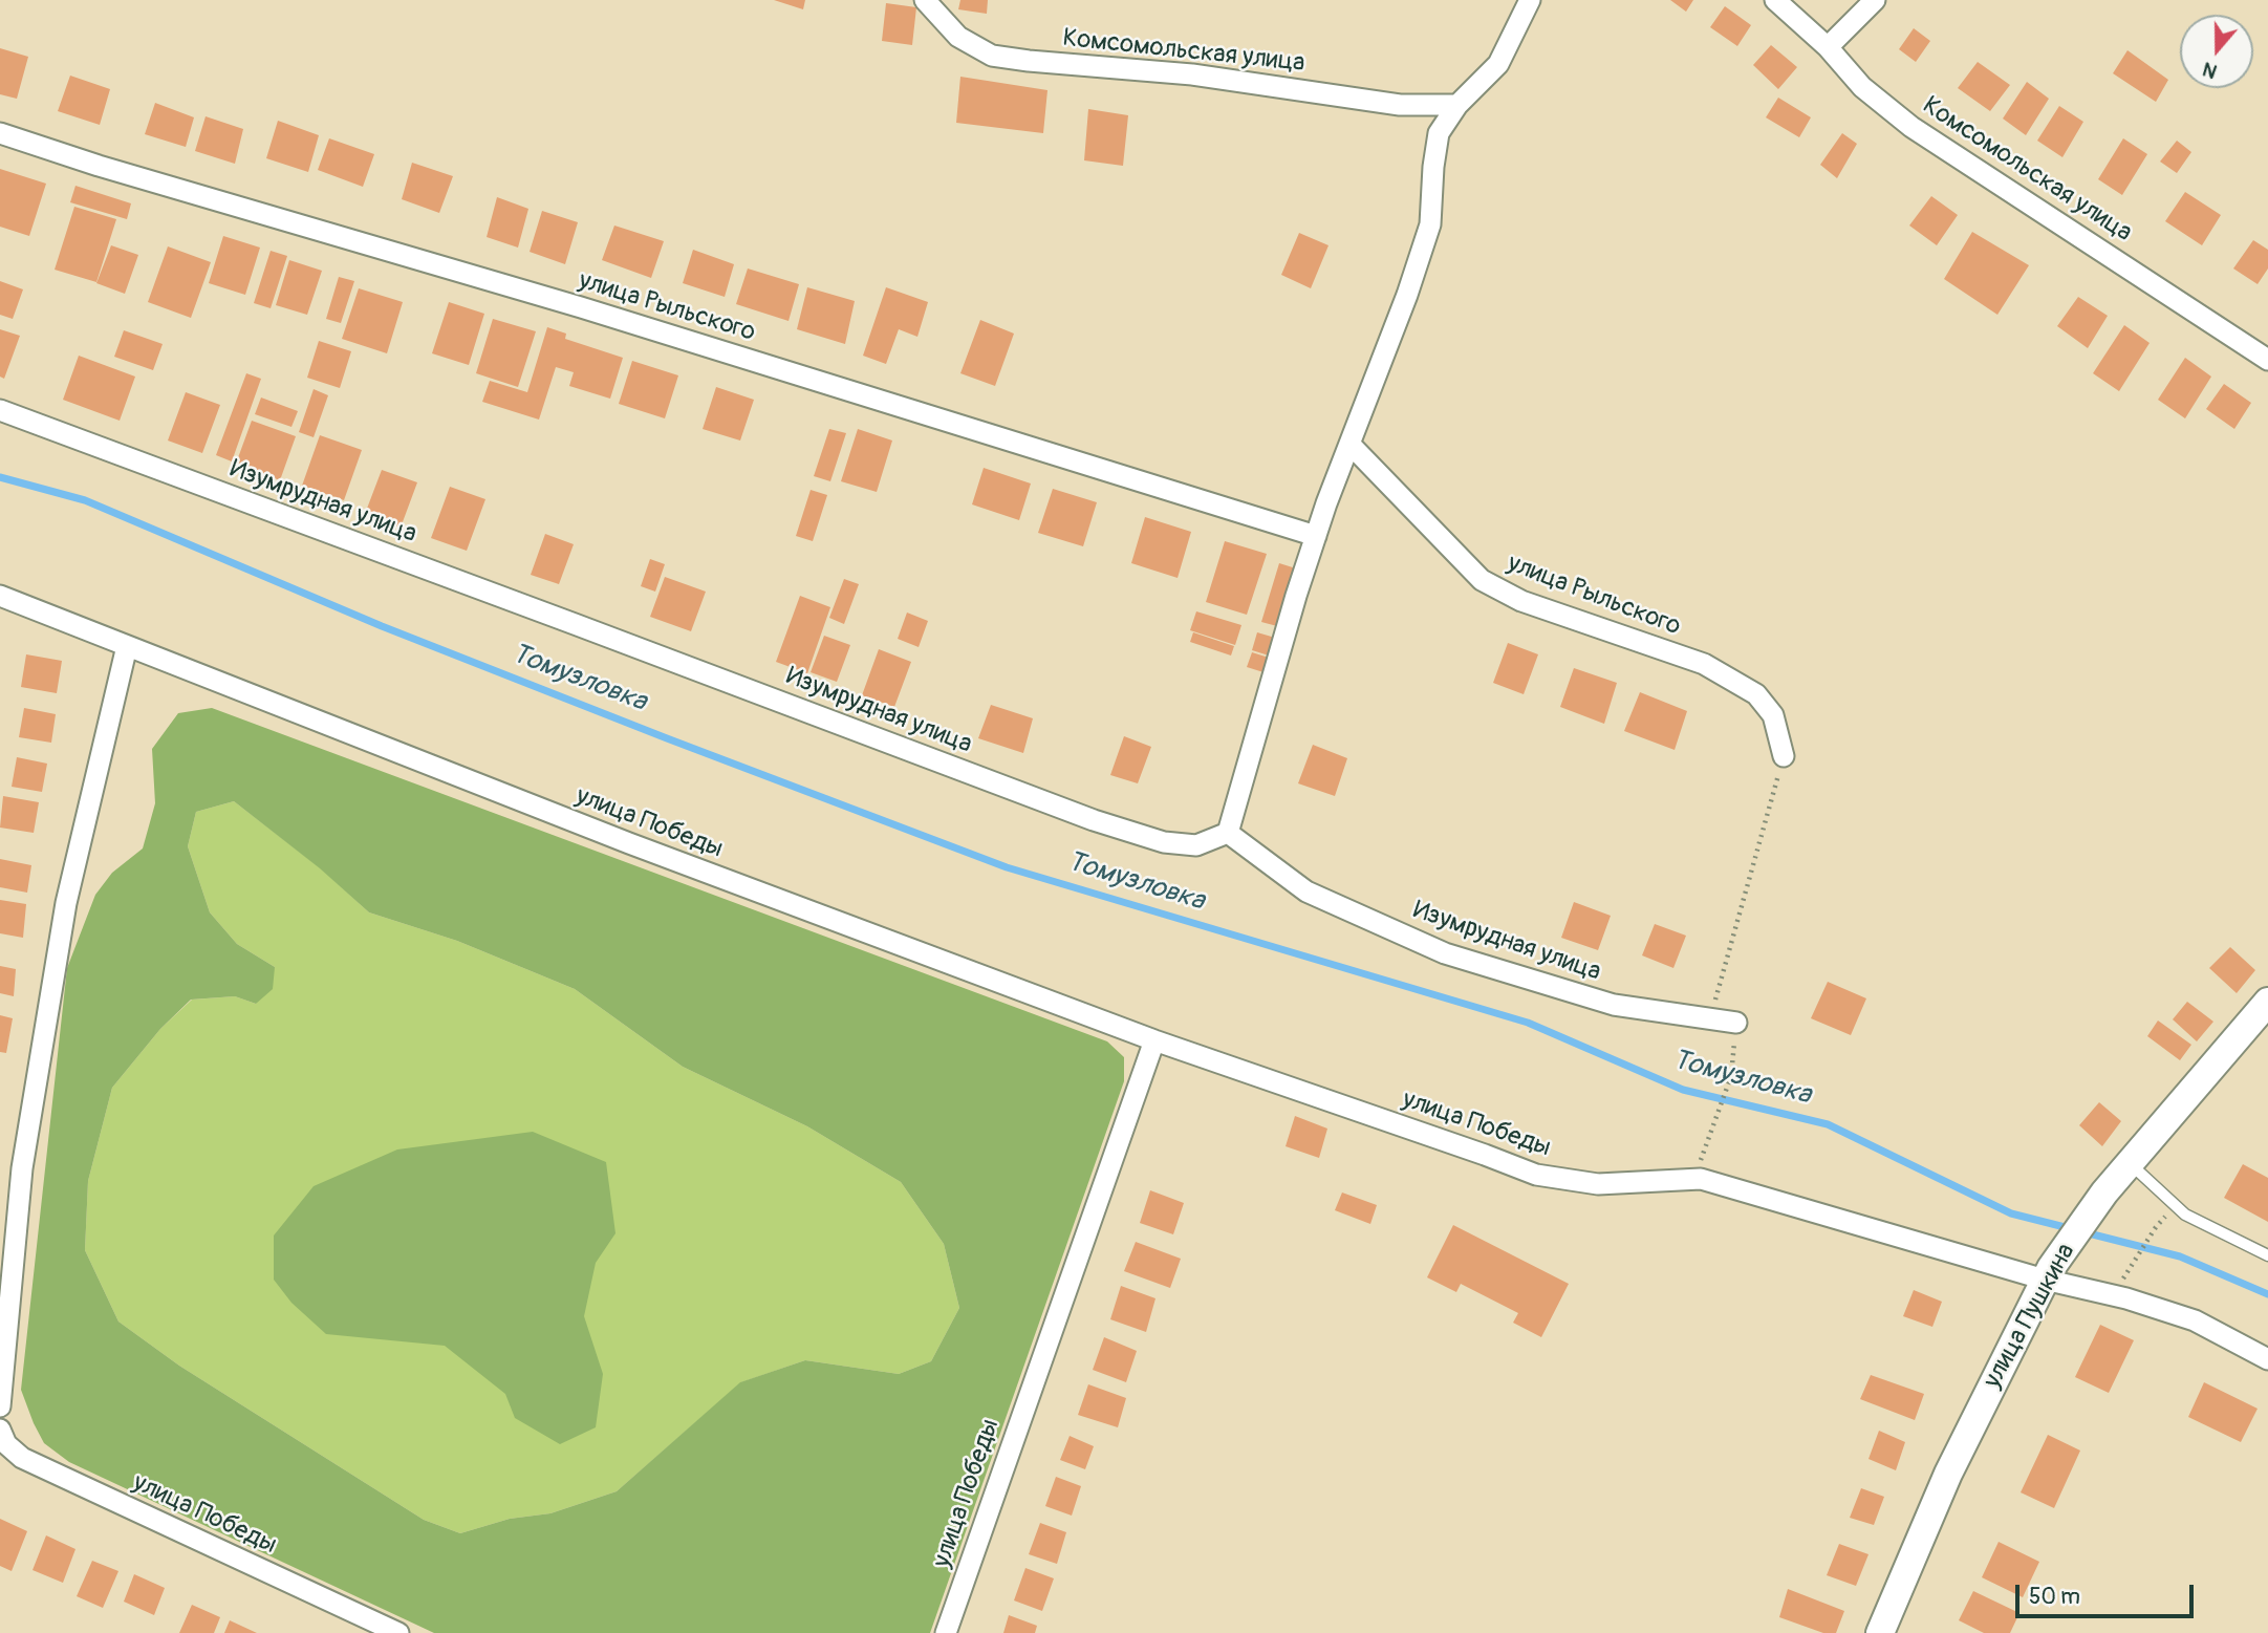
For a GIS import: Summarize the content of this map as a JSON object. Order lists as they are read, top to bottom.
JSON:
{
  "streets": {
    "main road": ["улица Пушкина"],
    "street": [
      "Комсомольская улица",
      "улица Рыльского",
      "Изумрудная улица",
      "улица Победы"
    ]
  },
  "crossings": [
    ["улица Победы", "улица Пушкина"]
  ],
  "water": ["Томузловка"],
  "scale_bar": "50 m",
  "north": "bottom"
}
